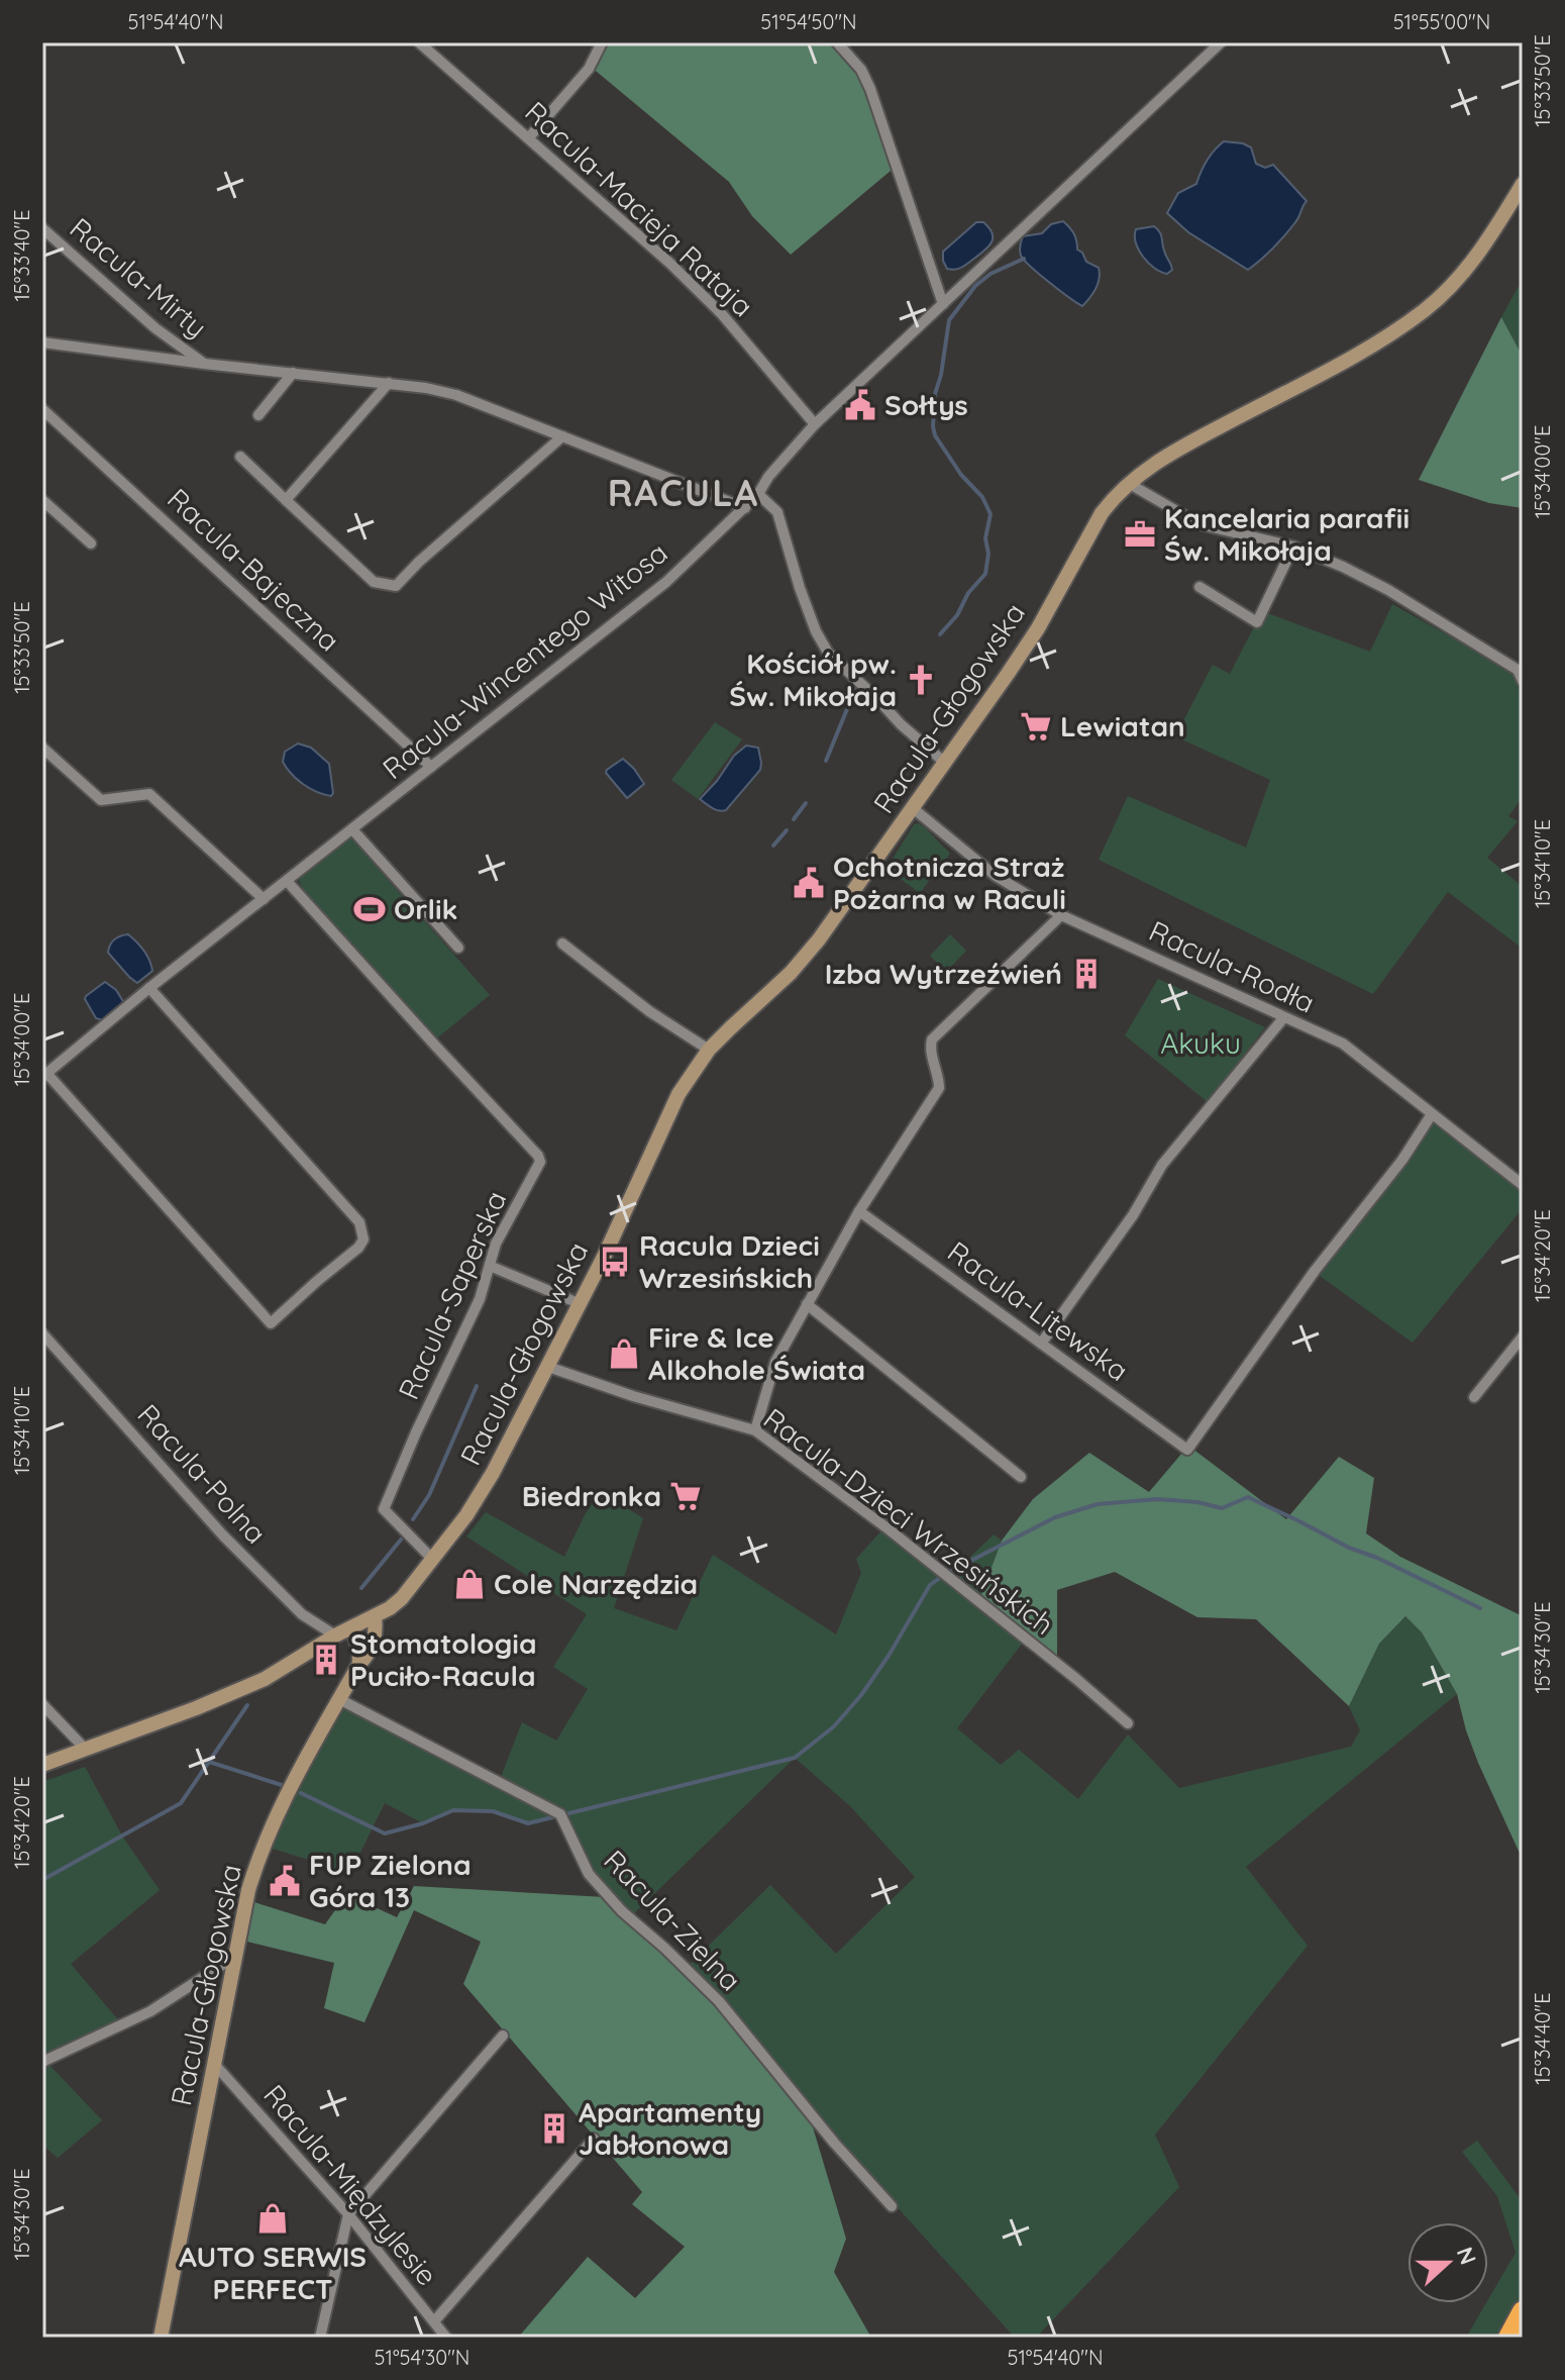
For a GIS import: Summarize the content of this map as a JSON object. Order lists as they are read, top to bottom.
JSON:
{
  "streets": {
    "street": [
      "Racula-Macieja Rataja",
      "Racula-Mirty",
      "Racula-Bajeczna",
      "Racula-Wincentego Witosa",
      "Racula-Głogowska",
      "Racula-Rodła",
      "Racula-Saperska",
      "Racula-Litewska",
      "Racula-Polna",
      "Racula-Dzieci Wrzesińskich",
      "Racula-Zielna",
      "Racula-Międzylesie"
    ]
  },
  "crossings": [
    ["Racula-Macieja Rataja", "Racula-Wincentego Witosa"],
    ["Racula-Bajeczna", "Racula-Wincentego Witosa"],
    ["Racula-Wincentego Witosa", "Racula-Saperska"],
    ["Racula-Głogowska", "Racula-Rodła"],
    ["Racula-Głogowska", "Racula-Saperska"],
    ["Racula-Głogowska", "Racula-Polna"],
    ["Racula-Głogowska", "Racula-Dzieci Wrzesińskich"],
    ["Racula-Głogowska", "Racula-Zielna"],
    ["Racula-Głogowska", "Racula-Międzylesie"],
    ["Racula-Rodła", "Racula-Litewska"]
  ],
  "districts": ["RACULA"],
  "parks": ["Akuku"],
  "places": {
    "public building": ["Sołtys", "Ochotnicza Straż Pożarna w Raculi", "FUP Zielona Góra 13"],
    "office": ["Kancelaria parafii Św. Mikołaja"],
    "church": ["Kościół pw. Św. Mikołaja"],
    "supermarket": ["Lewiatan", "Biedronka"],
    "sports": ["Orlik"],
    "building": ["Izba Wytrzeźwień", "Stomatologia Puciło-Racula", "Apartamenty Jabłonowa"],
    "bus stop": ["Racula Dzieci Wrzesińskich"],
    "shop": ["Fire & Ice Alkohole Świata", "Cole Narzędzia", "AUTO SERWIS PERFECT"]
  },
  "north": "right",
  "coordinates": [
    "51°54'40\"N",
    "51°54'50\"N",
    "51°55'00\"N",
    "15°33'50\"E",
    "15°33'40\"E",
    "15°34'00\"E",
    "15°34'10\"E",
    "15°34'20\"E",
    "15°34'30\"E",
    "15°34'40\"E",
    "51°54'30\"N"
  ]
}
